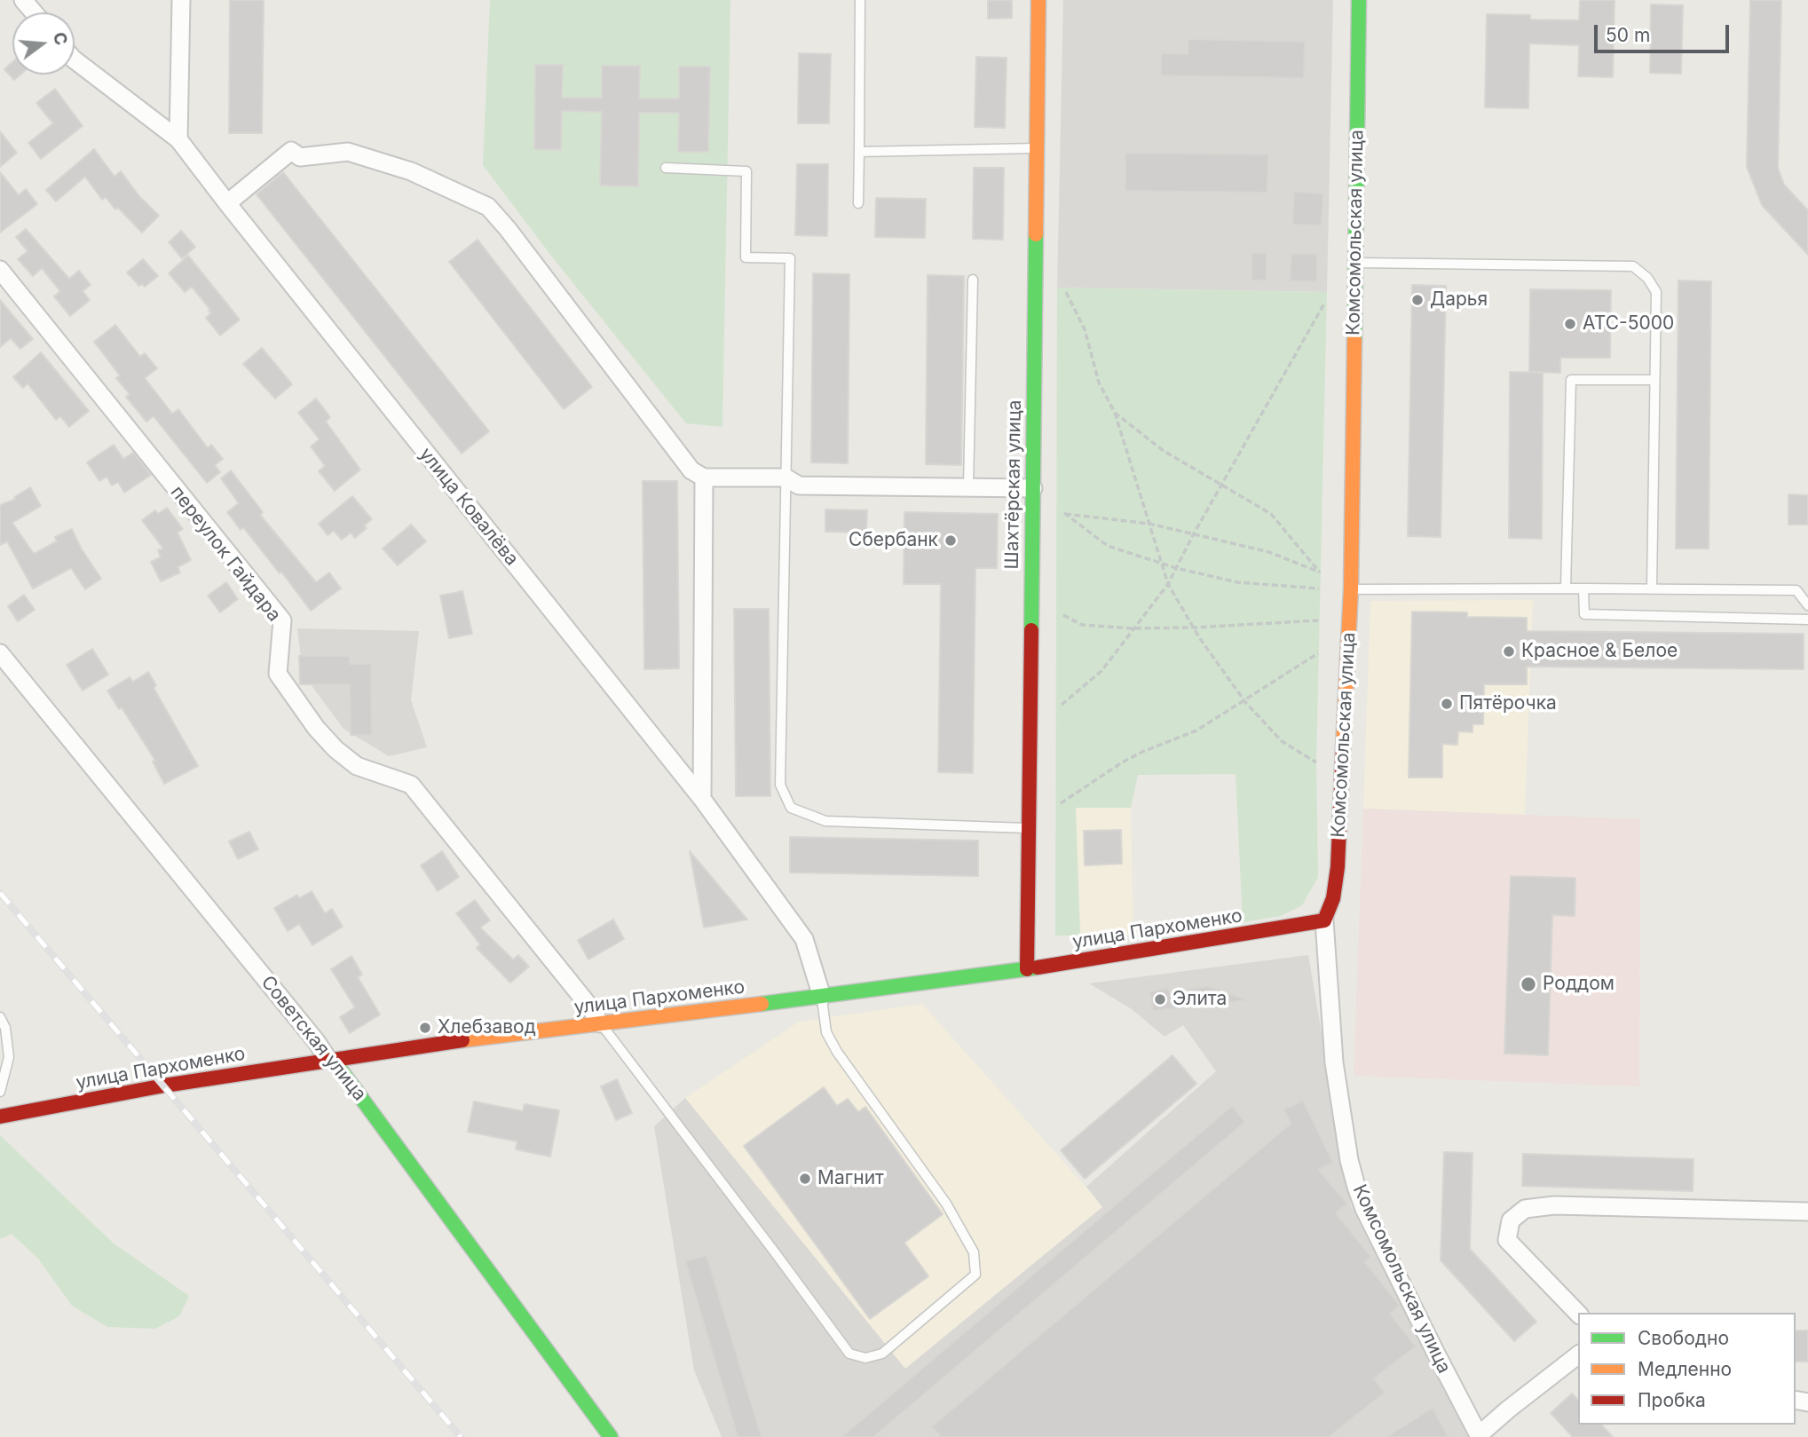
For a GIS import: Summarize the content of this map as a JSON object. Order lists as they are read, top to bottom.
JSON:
{
  "streets": {
    "street": [
      "Комсомольская улица",
      "Шахтёрская улица",
      "улица Ковалёва",
      "переулок Гайдара",
      "улица Пархоменко",
      "Советская улица"
    ]
  },
  "crossings": [
    ["Комсомольская улица", "улица Пархоменко"],
    ["Шахтёрская улица", "улица Пархоменко"],
    ["улица Ковалёва", "улица Пархоменко"],
    ["переулок Гайдара", "улица Пархоменко"],
    ["улица Пархоменко", "Советская улица"]
  ],
  "places": [
    "Дарья",
    "АТС-5000",
    "Сбербанк",
    "Красное & Белое",
    "Пятёрочка",
    "Роддом",
    "Элита",
    "Хлебзавод",
    "Магнит"
  ],
  "legend": ["Свободно", "Медленно", "Пробка"],
  "scale_bar": "50 m",
  "north": "right"
}
